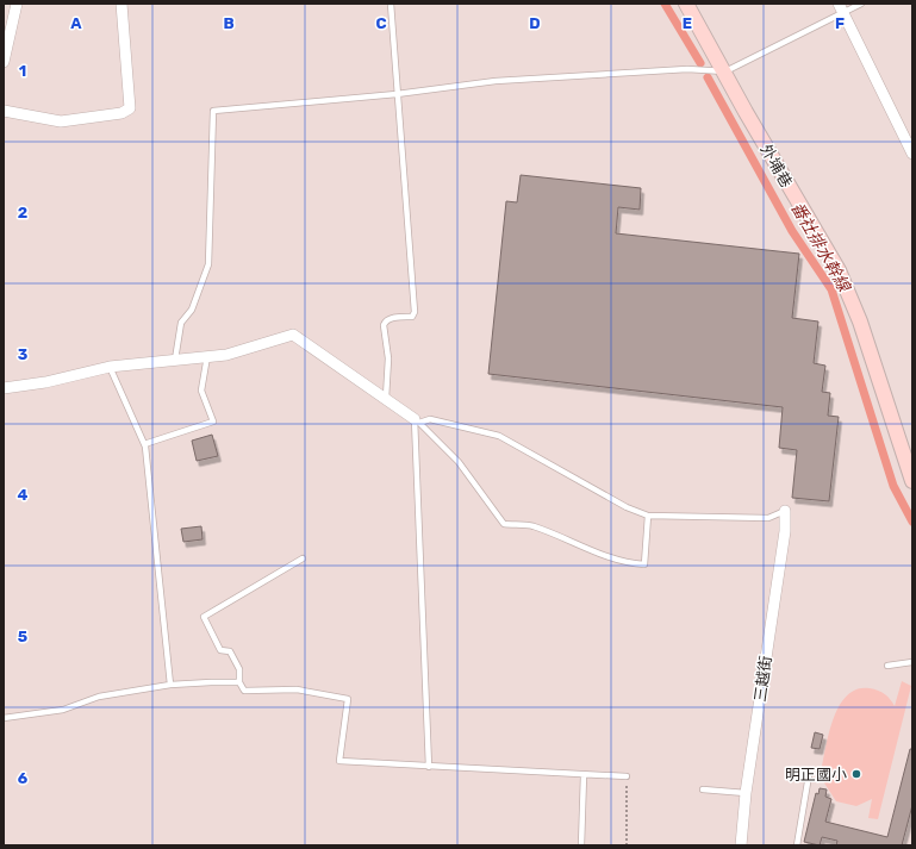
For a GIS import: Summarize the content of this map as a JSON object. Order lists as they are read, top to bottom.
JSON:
{
  "streets": {
    "street": ["外埔巷", "三越街"]
  },
  "water": ["番社排水幹線"],
  "places": ["明正國小"],
  "grid": {
    "columns": [
      "A",
      "B",
      "C",
      "D",
      "E",
      "F"
    ],
    "rows": [
      "1",
      "2",
      "3",
      "4",
      "5",
      "6"
    ]
  }
}
